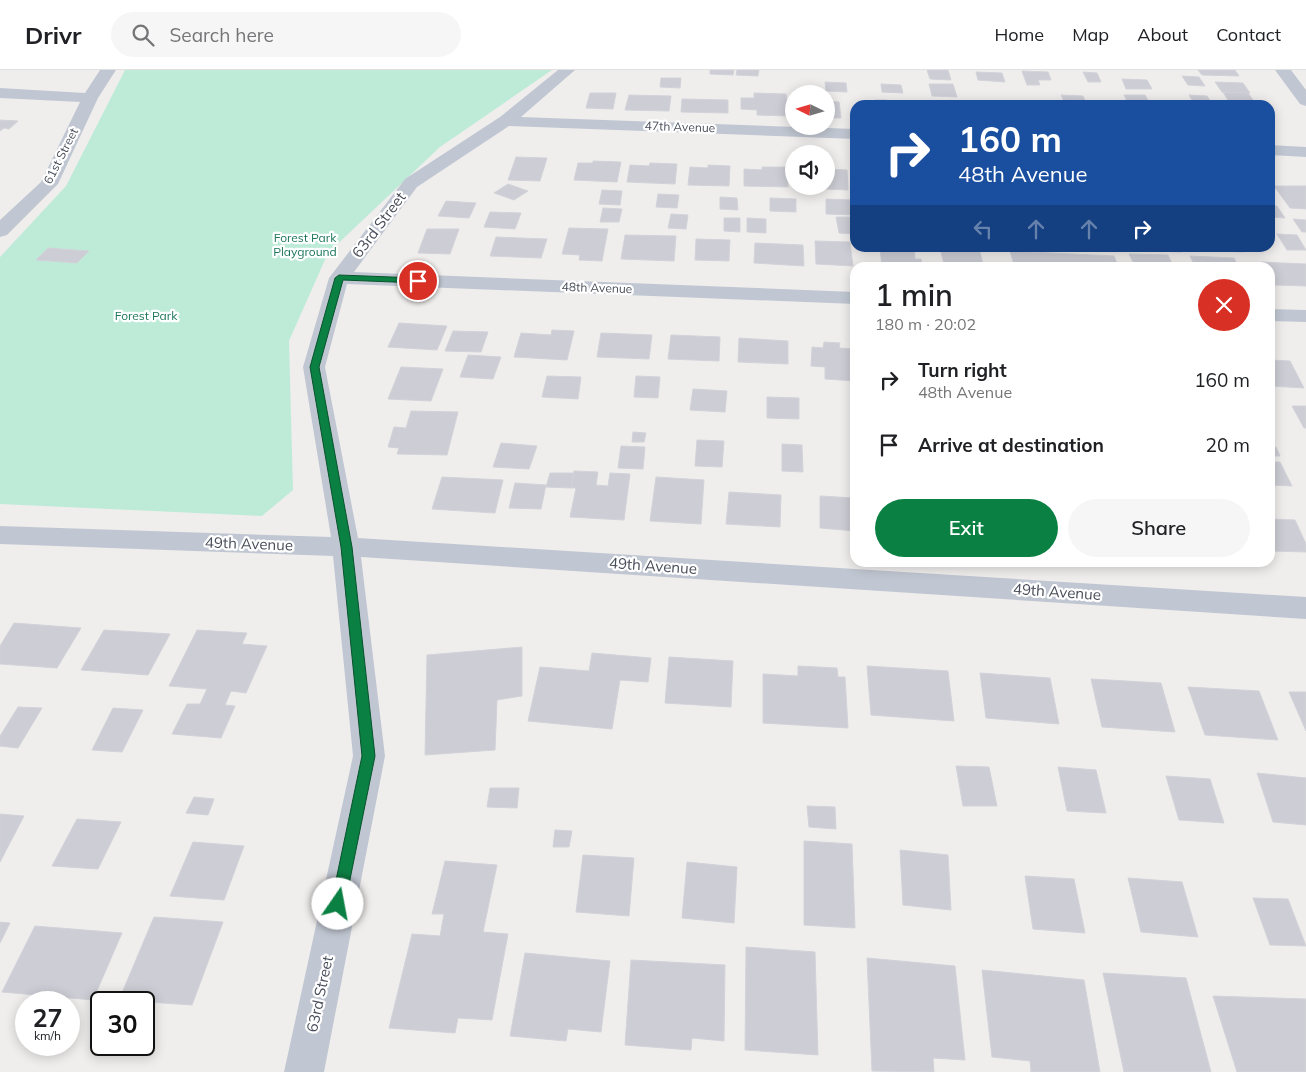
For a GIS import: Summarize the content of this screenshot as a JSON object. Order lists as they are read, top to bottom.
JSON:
{
  "streets": {
    "street": [
      "47th Avenue",
      "61st Street",
      "63rd Street",
      "48th Avenue",
      "49th Avenue"
    ]
  },
  "crossings": [
    ["47th Avenue", "63rd Street"],
    ["63rd Street", "48th Avenue"],
    ["63rd Street", "49th Avenue"]
  ],
  "parks": ["Forest Park Playground", "Forest Park"],
  "north": "left",
  "page": {
    "header": "Drivr",
    "search": "Search here",
    "nav": [
      "Home",
      "Map",
      "About",
      "Contact"
    ],
    "turn": ["160 m", "48th Avenue"],
    "heading": ["1 min", "180 m · 20:02"],
    "list": [
      {
        "name": "Turn right",
        "note": "48th Avenue",
        "value": "160 m"
      },
      {
        "name": "Arrive at destination",
        "value": "20 m"
      }
    ],
    "buttons": ["Exit", "Share"],
    "speed": "27 km/h",
    "limit": "30"
  }
}
